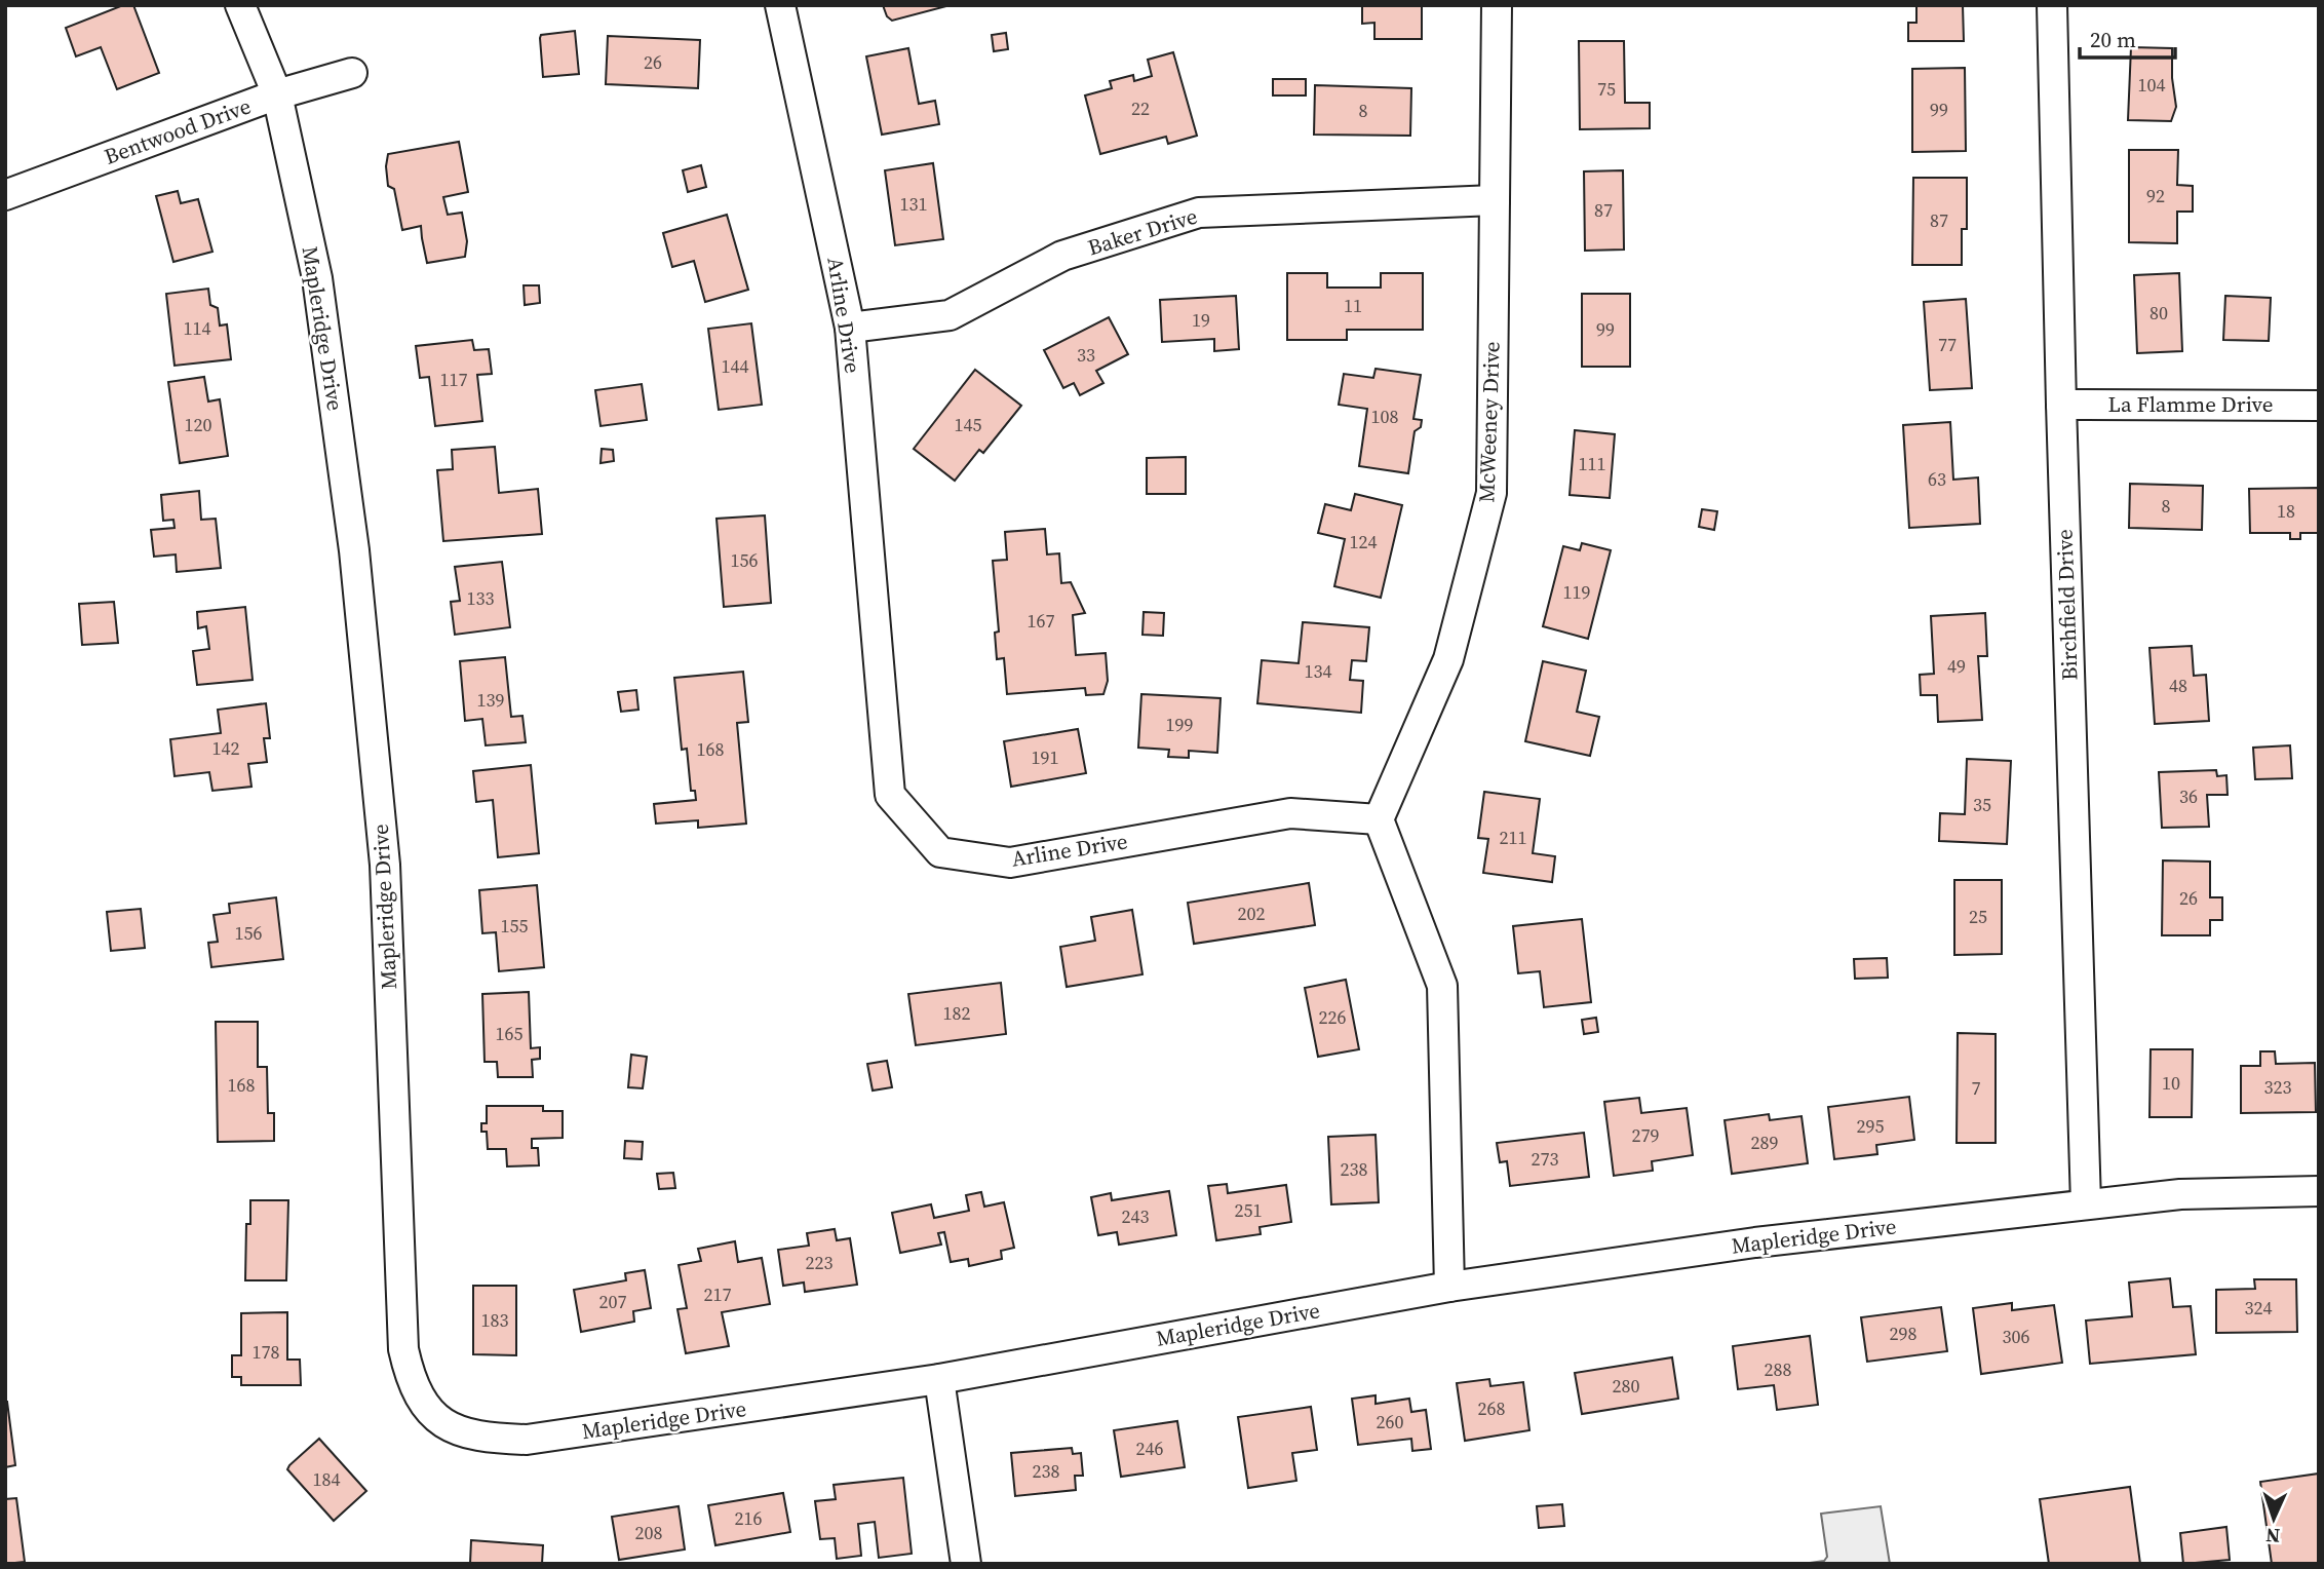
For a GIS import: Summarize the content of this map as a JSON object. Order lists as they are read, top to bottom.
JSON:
{
  "streets": {
    "street": [
      "Bentwood Drive",
      "Baker Drive",
      "Arline Drive",
      "Mapleridge Drive",
      "La Flamme Drive",
      "McWeeney Drive",
      "Birchfield Drive"
    ]
  },
  "crossings": [
    ["Bentwood Drive", "Mapleridge Drive"],
    ["Baker Drive", "Arline Drive"],
    ["Baker Drive", "McWeeney Drive"],
    ["Arline Drive", "McWeeney Drive"],
    ["Mapleridge Drive", "Birchfield Drive"],
    ["La Flamme Drive", "Birchfield Drive"]
  ],
  "house_numbers": [
    "26",
    "104",
    "75",
    "22",
    "99",
    "8",
    "92",
    "131",
    "87",
    "87",
    "11",
    "80",
    "19",
    "114",
    "99",
    "77",
    "33",
    "144",
    "117",
    "108",
    "120",
    "145",
    "111",
    "63",
    "8",
    "18",
    "124",
    "156",
    "119",
    "133",
    "167",
    "49",
    "134",
    "48",
    "139",
    "199",
    "142",
    "168",
    "191",
    "36",
    "35",
    "211",
    "26",
    "202",
    "25",
    "155",
    "156",
    "182",
    "226",
    "165",
    "10",
    "168",
    "323",
    "7",
    "295",
    "279",
    "289",
    "273",
    "238",
    "251",
    "243",
    "223",
    "217",
    "207",
    "324",
    "183",
    "298",
    "306",
    "178",
    "288",
    "280",
    "268",
    "260",
    "246",
    "238",
    "184",
    "216",
    "208"
  ],
  "scale_bar": "20 m",
  "north": "bottom"
}
